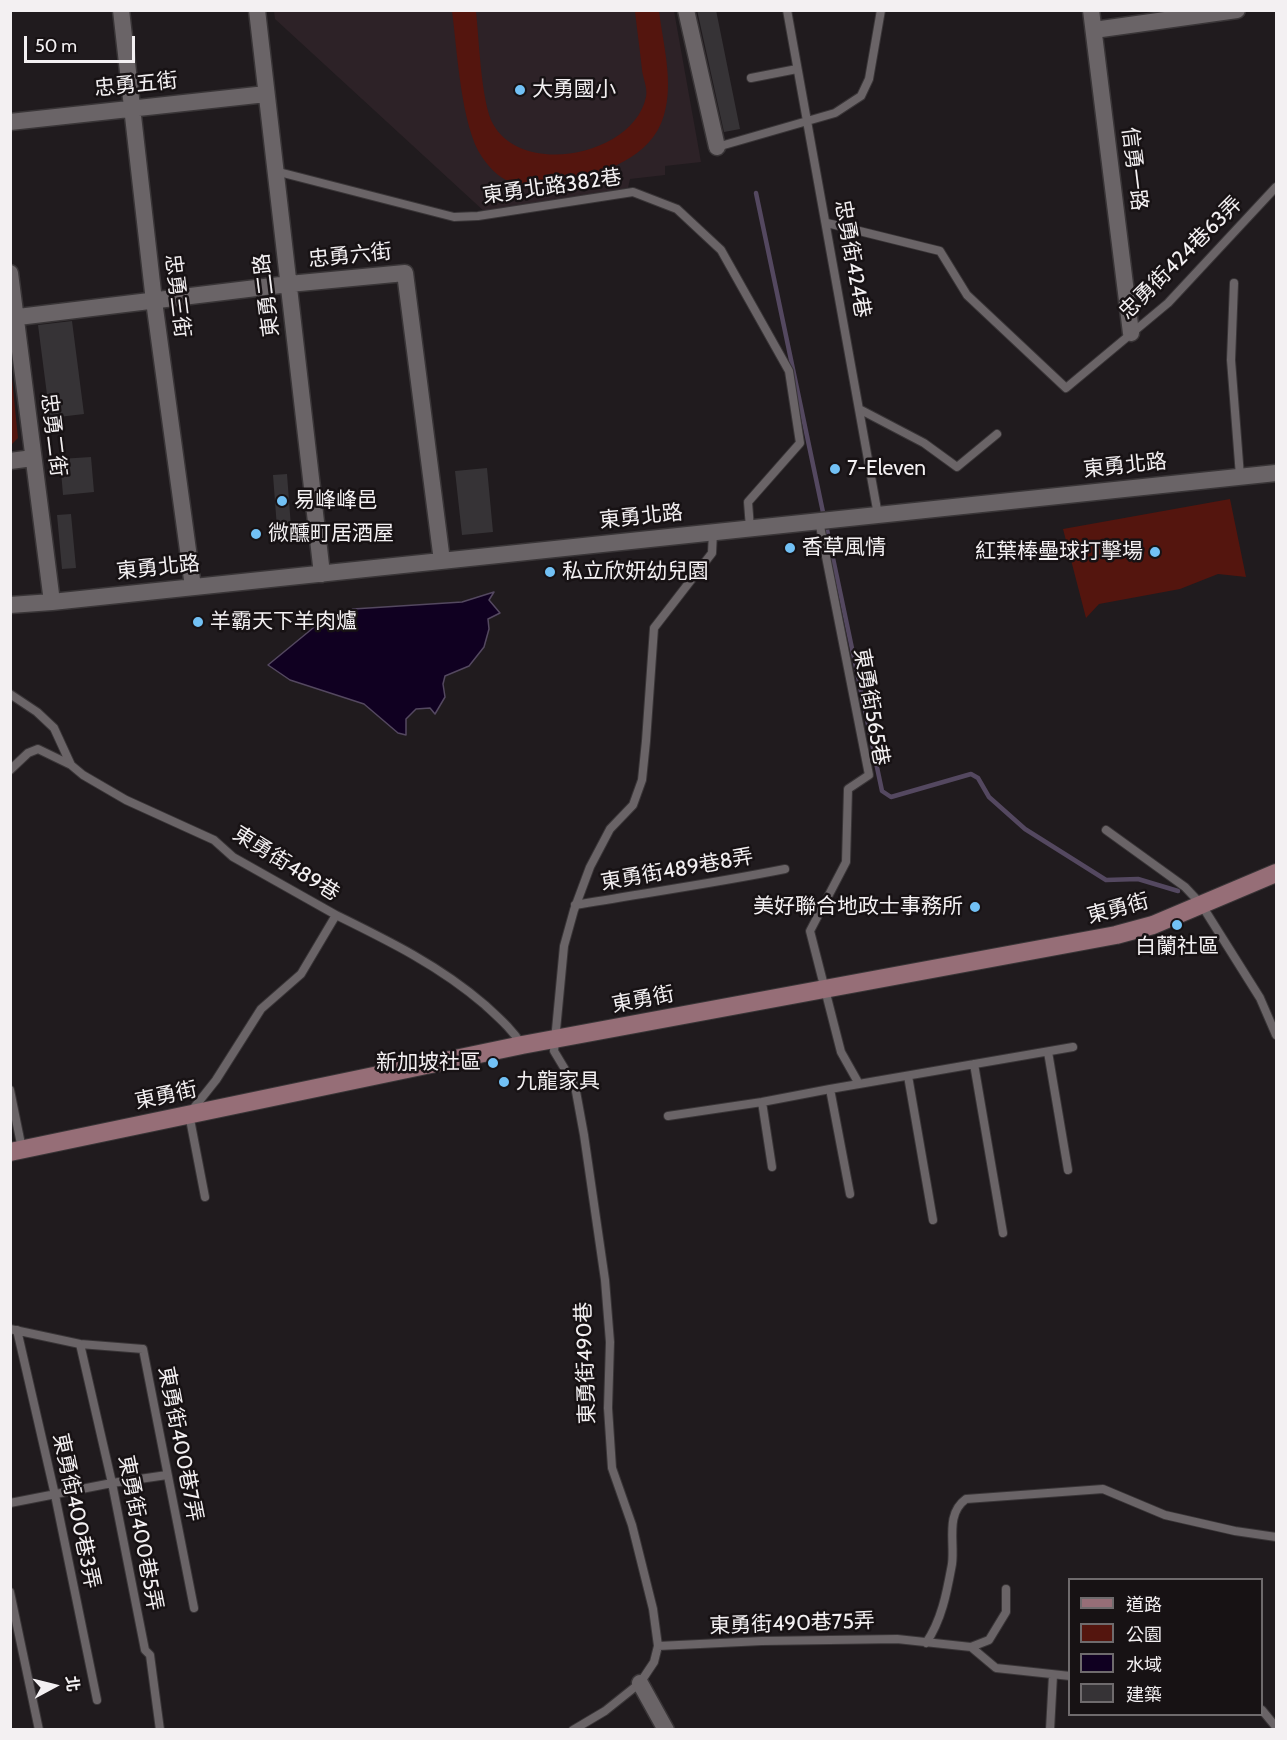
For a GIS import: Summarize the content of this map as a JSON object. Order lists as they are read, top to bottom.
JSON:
{
  "streets": {
    "street": [
      "忠勇五街",
      "信勇一路",
      "忠勇六街",
      "東勇二路",
      "忠勇三街",
      "忠勇二街",
      "東勇北路",
      "東勇街"
    ],
    "lane": [
      "東勇北路382巷",
      "忠勇街424巷63弄",
      "忠勇街424巷",
      "東勇街565巷",
      "東勇街489巷",
      "東勇街489巷8弄",
      "東勇街490巷",
      "東勇街400巷7弄",
      "東勇街400巷3弄",
      "東勇街400巷5弄",
      "東勇街490巷75弄"
    ]
  },
  "crossings": [
    ["忠勇五街", "東勇二路"],
    ["忠勇五街", "忠勇三街"],
    ["信勇一路", "忠勇街424巷63弄"],
    ["東勇北路382巷", "東勇二路"],
    ["東勇北路382巷", "東勇北路"],
    ["忠勇六街", "東勇二路"],
    ["忠勇六街", "忠勇三街"],
    ["忠勇六街", "忠勇二街"],
    ["忠勇六街", "東勇北路"],
    ["忠勇街424巷63弄", "忠勇街424巷"],
    ["忠勇街424巷", "東勇北路"],
    ["東勇二路", "東勇北路"],
    ["忠勇三街", "東勇北路"],
    ["忠勇二街", "東勇北路"],
    ["東勇北路", "東勇街565巷"],
    ["東勇街565巷", "東勇街"],
    ["東勇街489巷", "東勇街"],
    ["東勇街", "東勇街490巷"],
    ["東勇街490巷", "東勇街490巷75弄"],
    ["東勇街400巷7弄", "東勇街400巷3弄"],
    ["東勇街400巷7弄", "東勇街400巷5弄"]
  ],
  "places": [
    "大勇國小",
    "7-Eleven",
    "易峰峰邑",
    "微醺町居酒屋",
    "香草風情",
    "紅葉棒壘球打擊場",
    "私立欣妍幼兒園",
    "羊霸天下羊肉爐",
    "美好聯合地政士事務所",
    "白蘭社區",
    "新加坡社區",
    "九龍家具"
  ],
  "legend": [
    "道路",
    "公園",
    "水域",
    "建築"
  ],
  "scale_bar": "50 m",
  "north": "right"
}
